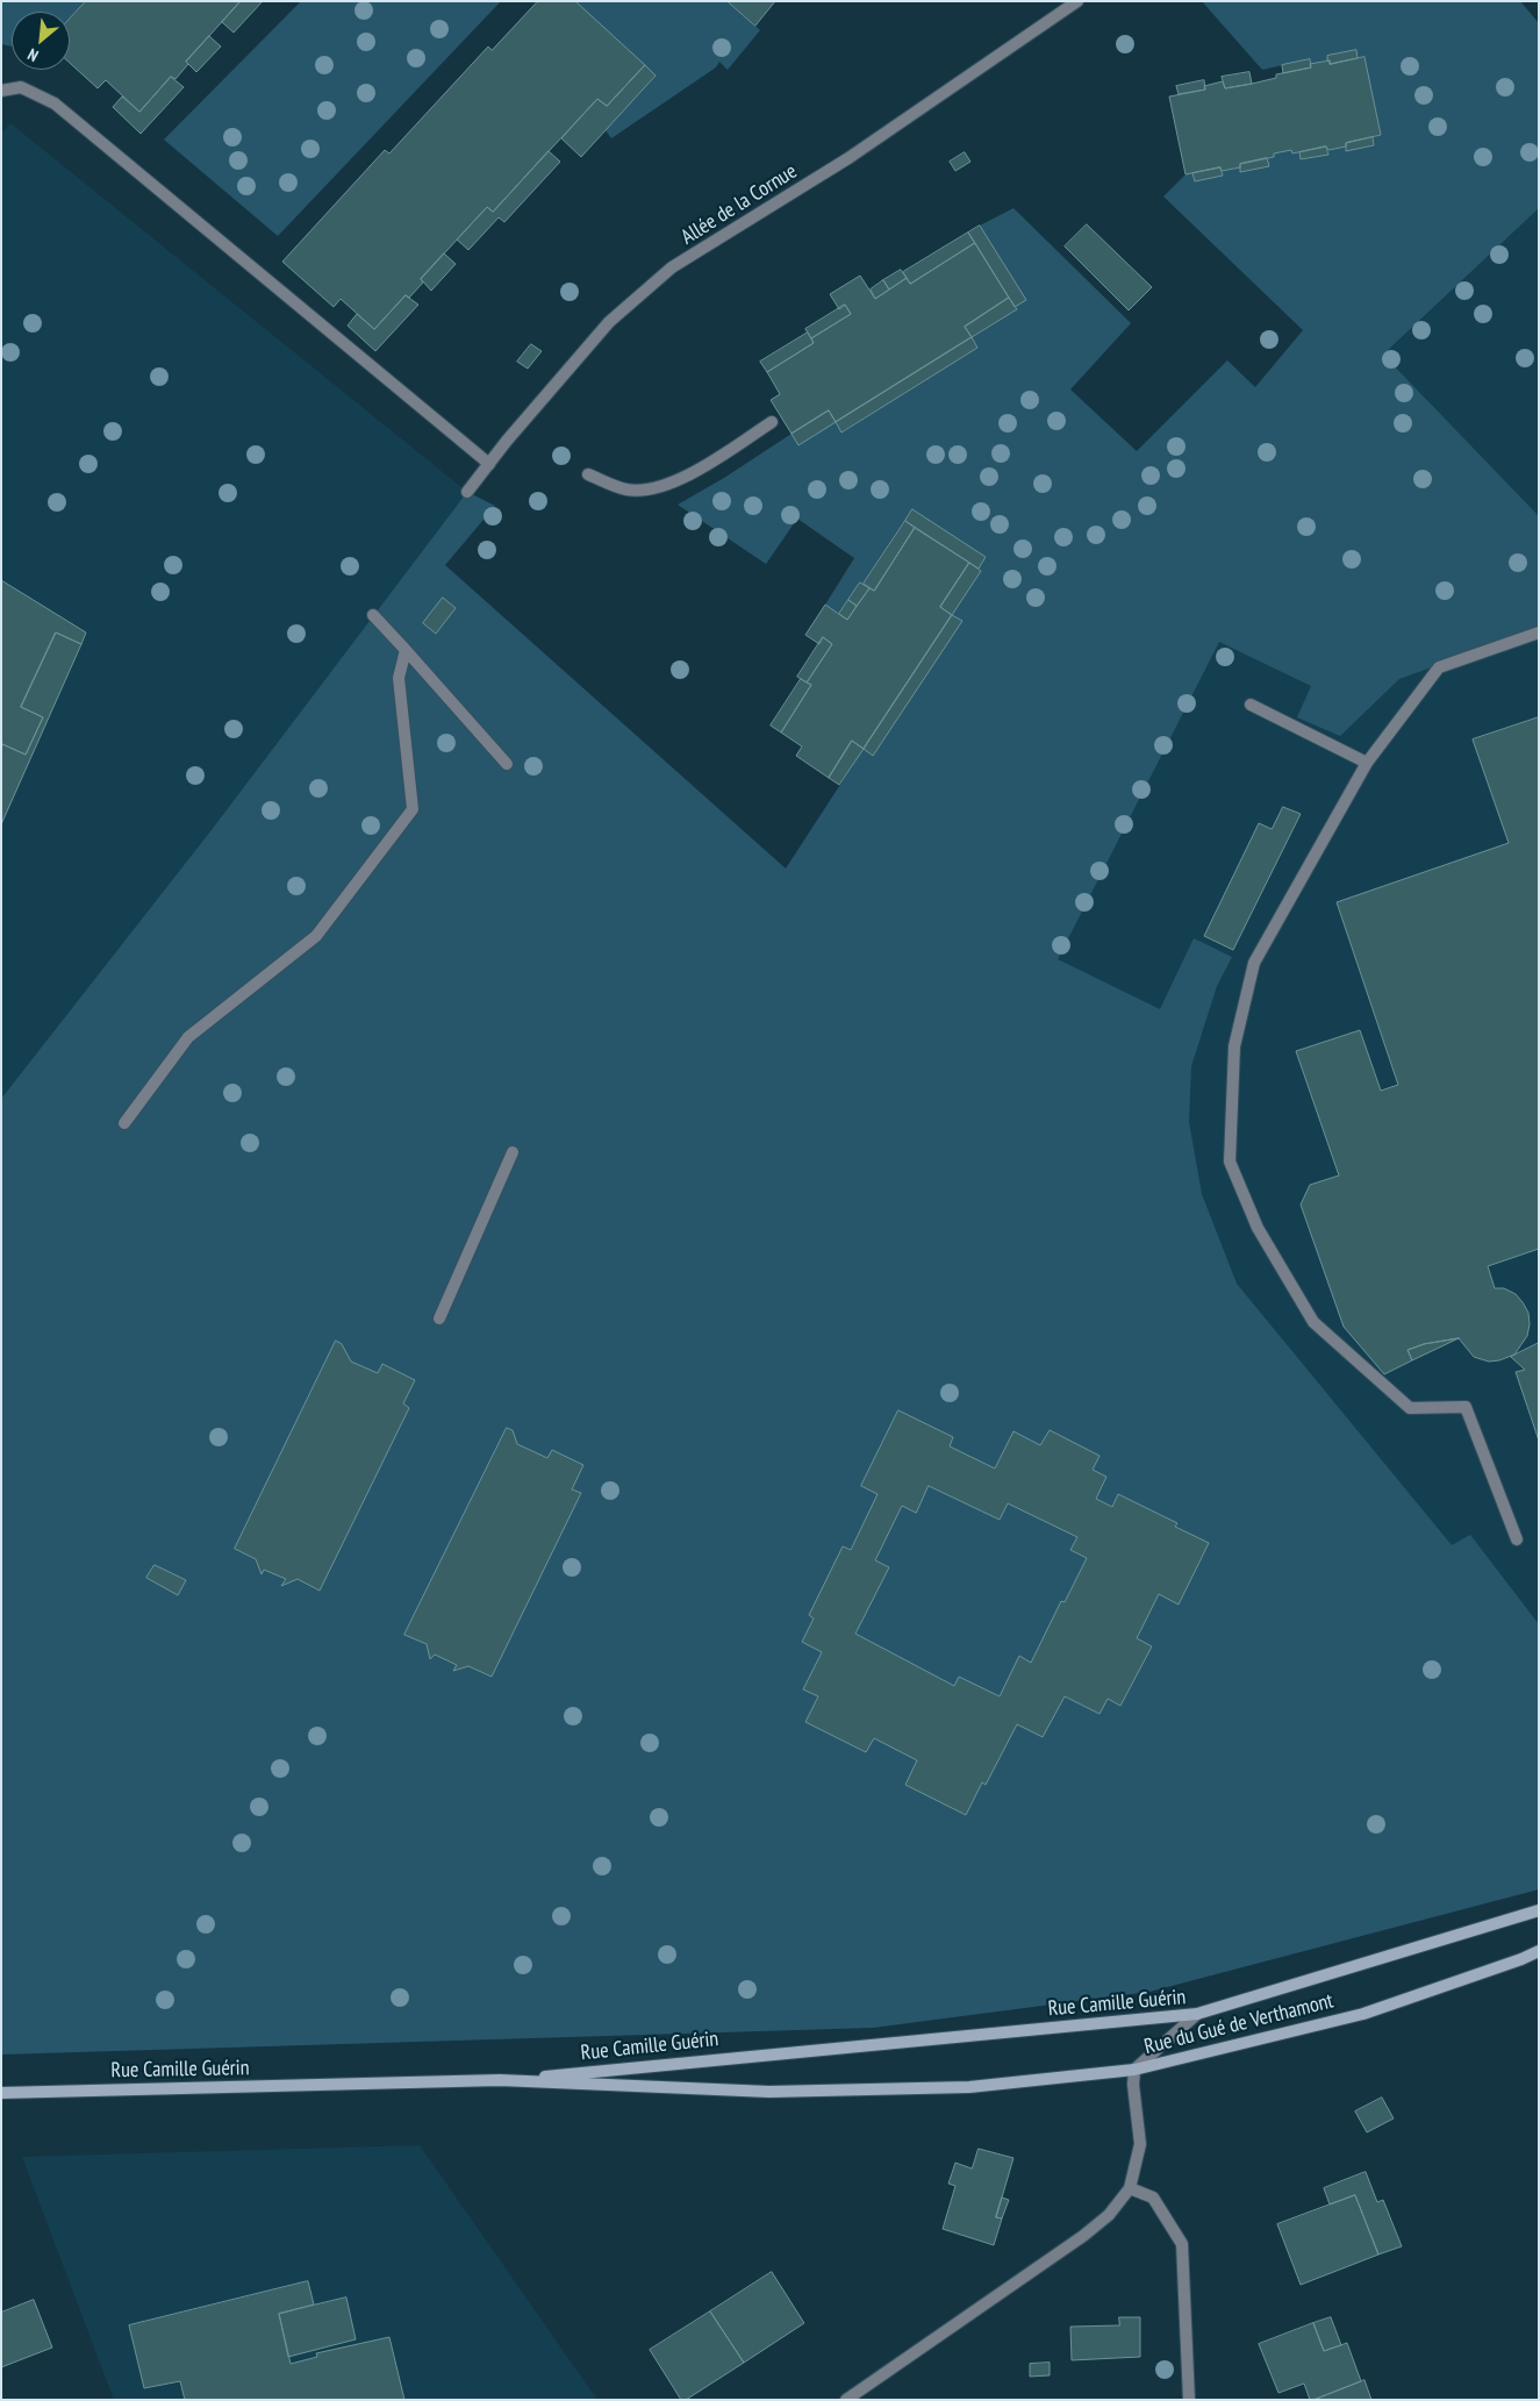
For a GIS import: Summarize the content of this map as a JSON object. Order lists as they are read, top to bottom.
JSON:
{
  "streets": {
    "main road": ["Rue Camille Guérin", "Rue du Gué de Verthamont"],
    "street": ["Allée de la Cornue"]
  },
  "crossings": [
    ["Rue Camille Guérin", "Rue du Gué de Verthamont"]
  ],
  "north": "bottom left"
}
